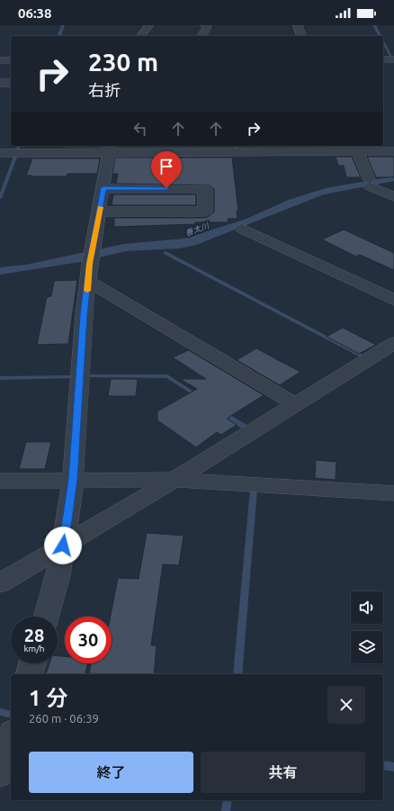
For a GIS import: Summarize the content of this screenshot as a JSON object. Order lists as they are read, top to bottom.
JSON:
{
  "water": ["善太川"],
  "page": {
    "status": "06:38",
    "turn": ["230 m", "右折"],
    "speed": "28 km/h",
    "limit": "30",
    "heading": ["1 分", "260 m · 06:39"],
    "buttons": ["終了", "共有"]
  }
}
